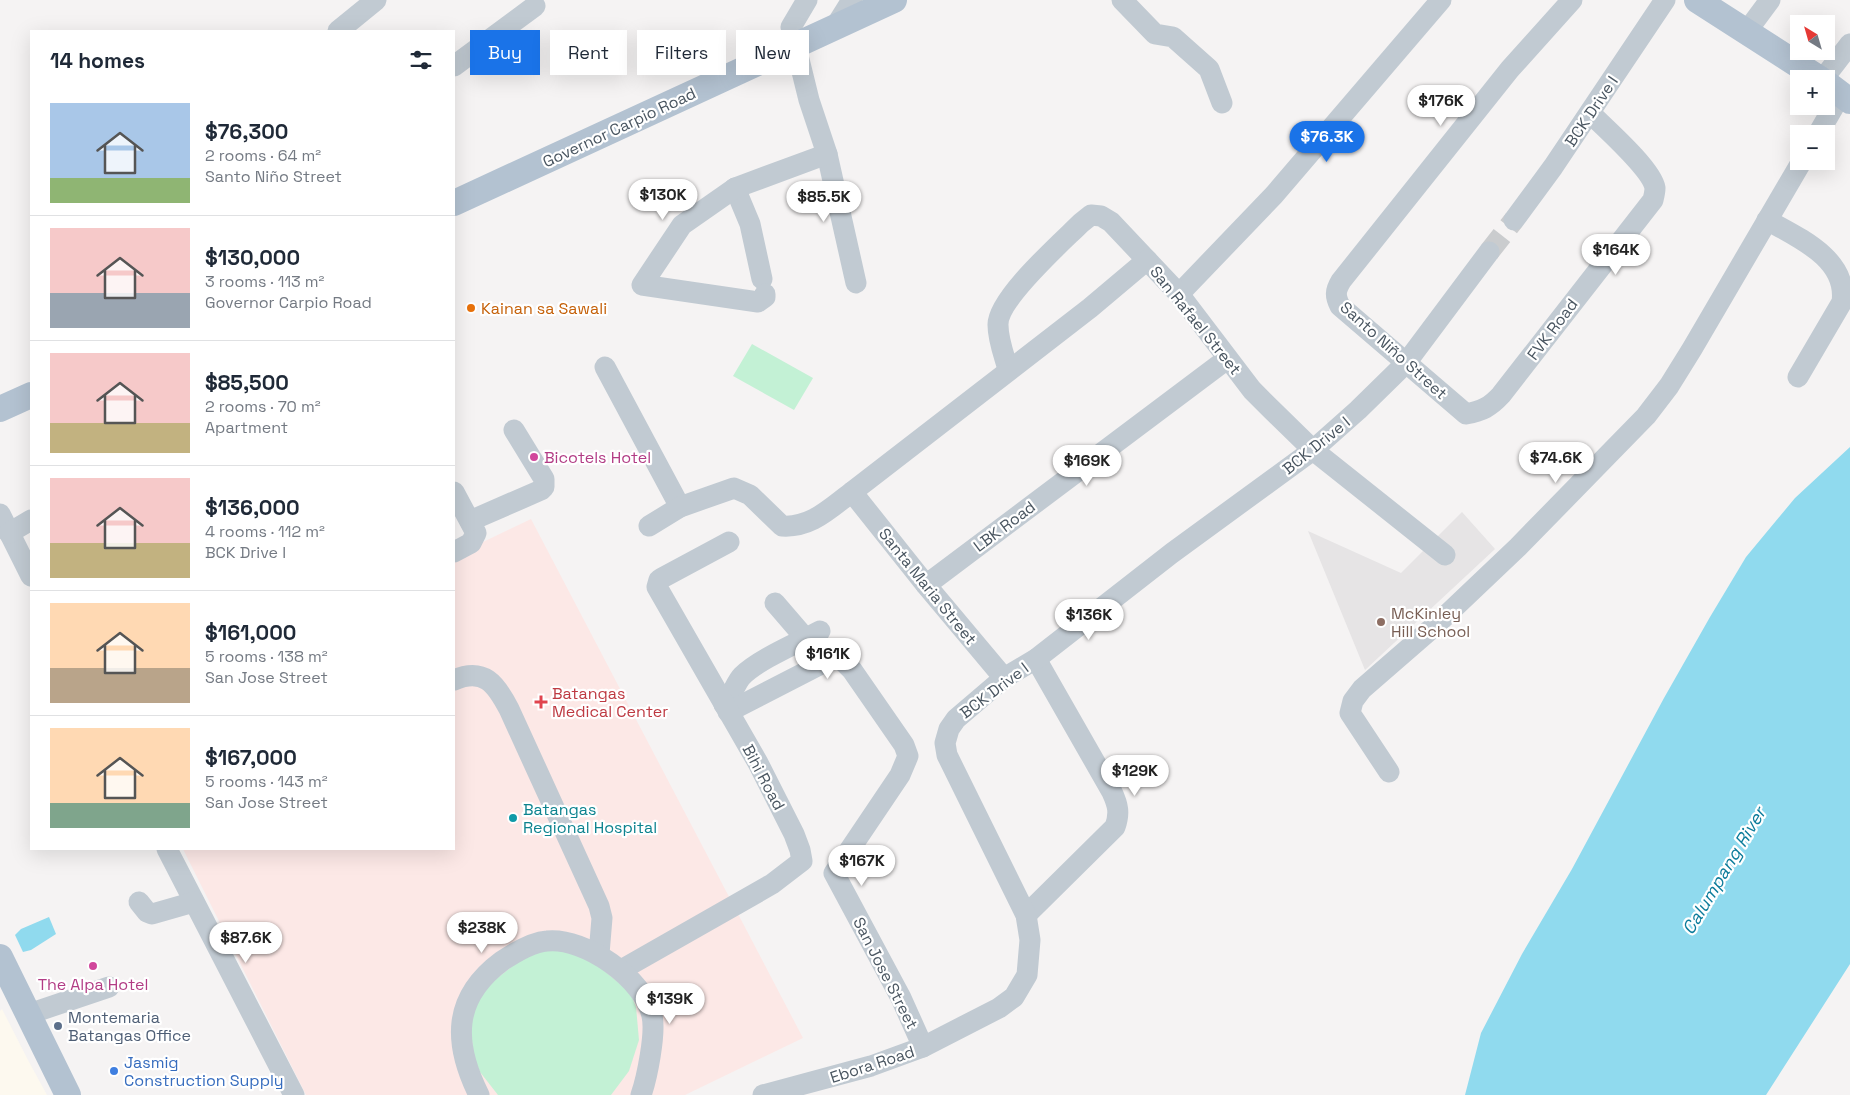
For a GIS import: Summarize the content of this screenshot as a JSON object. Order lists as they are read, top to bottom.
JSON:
{
  "streets": {
    "main road": ["Governor Carpio Road"],
    "street": [
      "BCK Drive I",
      "San Rafael Street",
      "FVK Road",
      "Santo Niño Street",
      "LBK Road",
      "Santa Maria Street",
      "Bihi Road",
      "San Jose Street",
      "Ebora Road"
    ]
  },
  "crossings": [
    ["BCK Drive I", "San Rafael Street"],
    ["BCK Drive I", "FVK Road"],
    ["BCK Drive I", "Santo Niño Street"],
    ["BCK Drive I", "Santa Maria Street"],
    ["BCK Drive I", "San Jose Street"],
    ["BCK Drive I", "Ebora Road"],
    ["San Rafael Street", "LBK Road"],
    ["FVK Road", "Santo Niño Street"],
    ["LBK Road", "Santa Maria Street"],
    ["San Jose Street", "Ebora Road"]
  ],
  "water": ["Calumpang River"],
  "places": {
    "other": [
      "Kainan sa Sawali",
      "Bicotels Hotel",
      "McKinley Hill School",
      "Batangas Regional Hospital",
      "The Alpa Hotel",
      "Montemaria Batangas Office",
      "Jasmig Construction Supply"
    ],
    "health": ["Batangas Medical Center"]
  },
  "north": "top left",
  "page": {
    "map_buttons": ["+", "−"],
    "chip": [
      "Buy",
      "Rent",
      "Filters",
      "New"
    ],
    "heading": "14 homes",
    "price": [
      "$176K",
      "$76.3K",
      "$130K",
      "$85.5K",
      "$164K",
      "$74.6K",
      "$169K",
      "$136K",
      "$161K",
      "$129K",
      "$167K",
      "$238K",
      "$87.6K",
      "$139K"
    ],
    "list": [
      {
        "name": "$76,300",
        "note": "2 rooms · 64 m² · Santo Niño Street"
      },
      {
        "name": "$130,000",
        "note": "3 rooms · 113 m² · Governor Carpio Road"
      },
      {
        "name": "$85,500",
        "note": "2 rooms · 70 m² · Apartment"
      },
      {
        "name": "$136,000",
        "note": "4 rooms · 112 m² · BCK Drive I"
      },
      {
        "name": "$161,000",
        "note": "5 rooms · 138 m² · San Jose Street"
      },
      {
        "name": "$167,000",
        "note": "5 rooms · 143 m² · San Jose Street"
      }
    ]
  }
}
